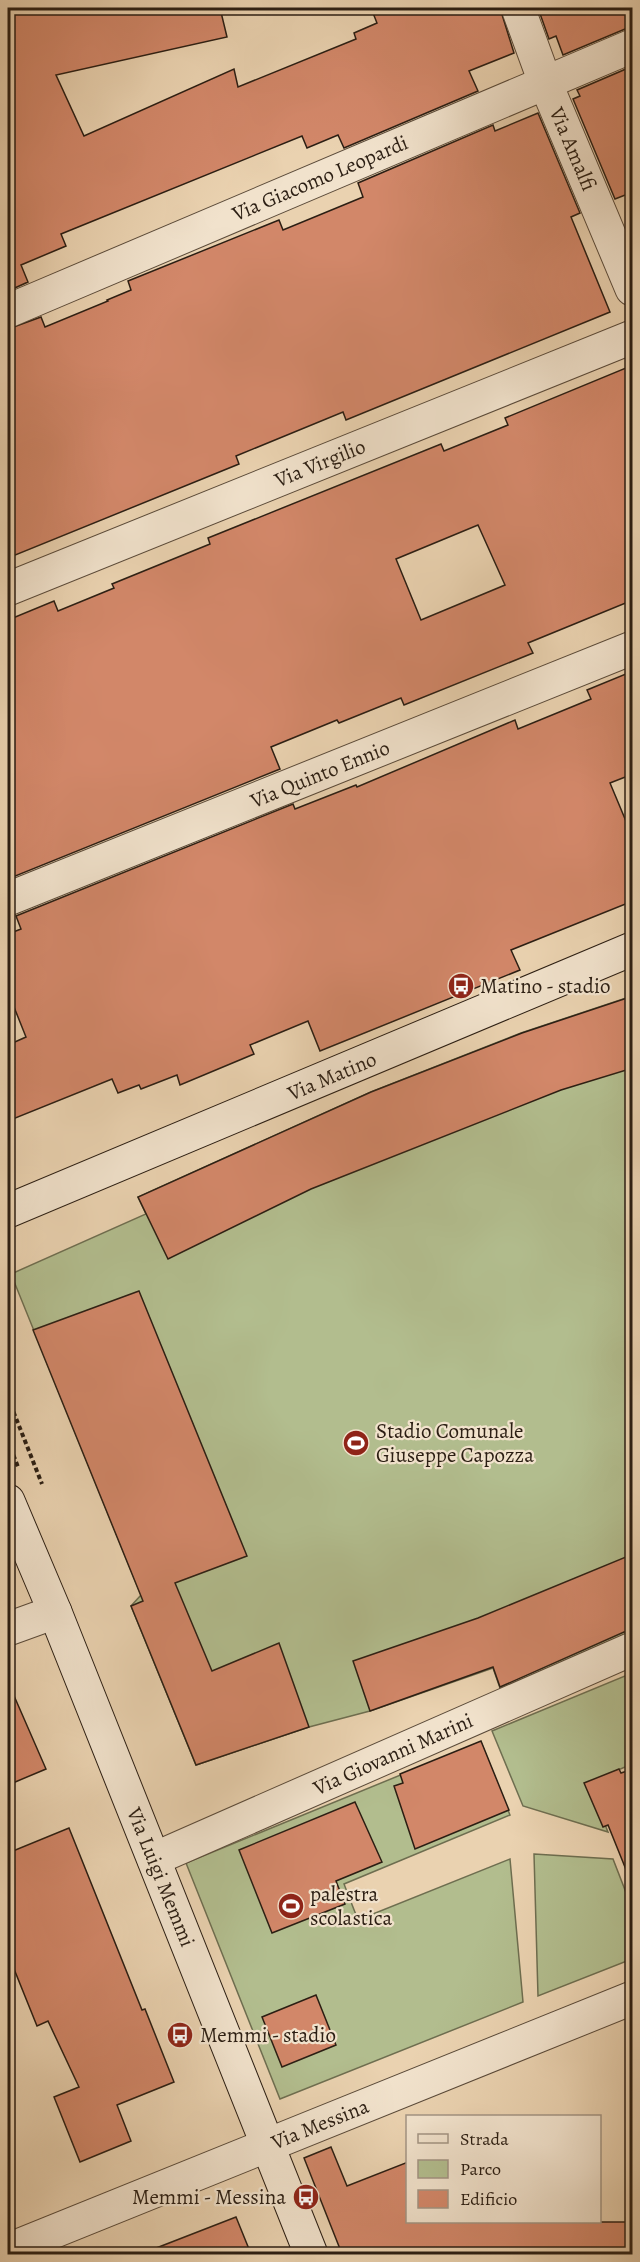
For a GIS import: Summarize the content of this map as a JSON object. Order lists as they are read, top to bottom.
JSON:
{
  "streets": {
    "street": [
      "Via Amalfi",
      "Via Giacomo Leopardi",
      "Via Virgilio",
      "Via Quinto Ennio",
      "Via Matino",
      "Via Giovanni Marini",
      "Via Luigi Memmi",
      "Via Messina"
    ]
  },
  "crossings": [
    ["Via Amalfi", "Via Giacomo Leopardi"],
    ["Via Giovanni Marini", "Via Luigi Memmi"],
    ["Via Luigi Memmi", "Via Messina"]
  ],
  "places": {
    "bus stop": ["Matino - stadio", "Memmi - stadio", "Memmi - Messina"],
    "sports": ["Stadio Comunale Giuseppe Capozza", "palestra scolastica"]
  },
  "legend": ["Strada", "Parco", "Edificio"]
}
